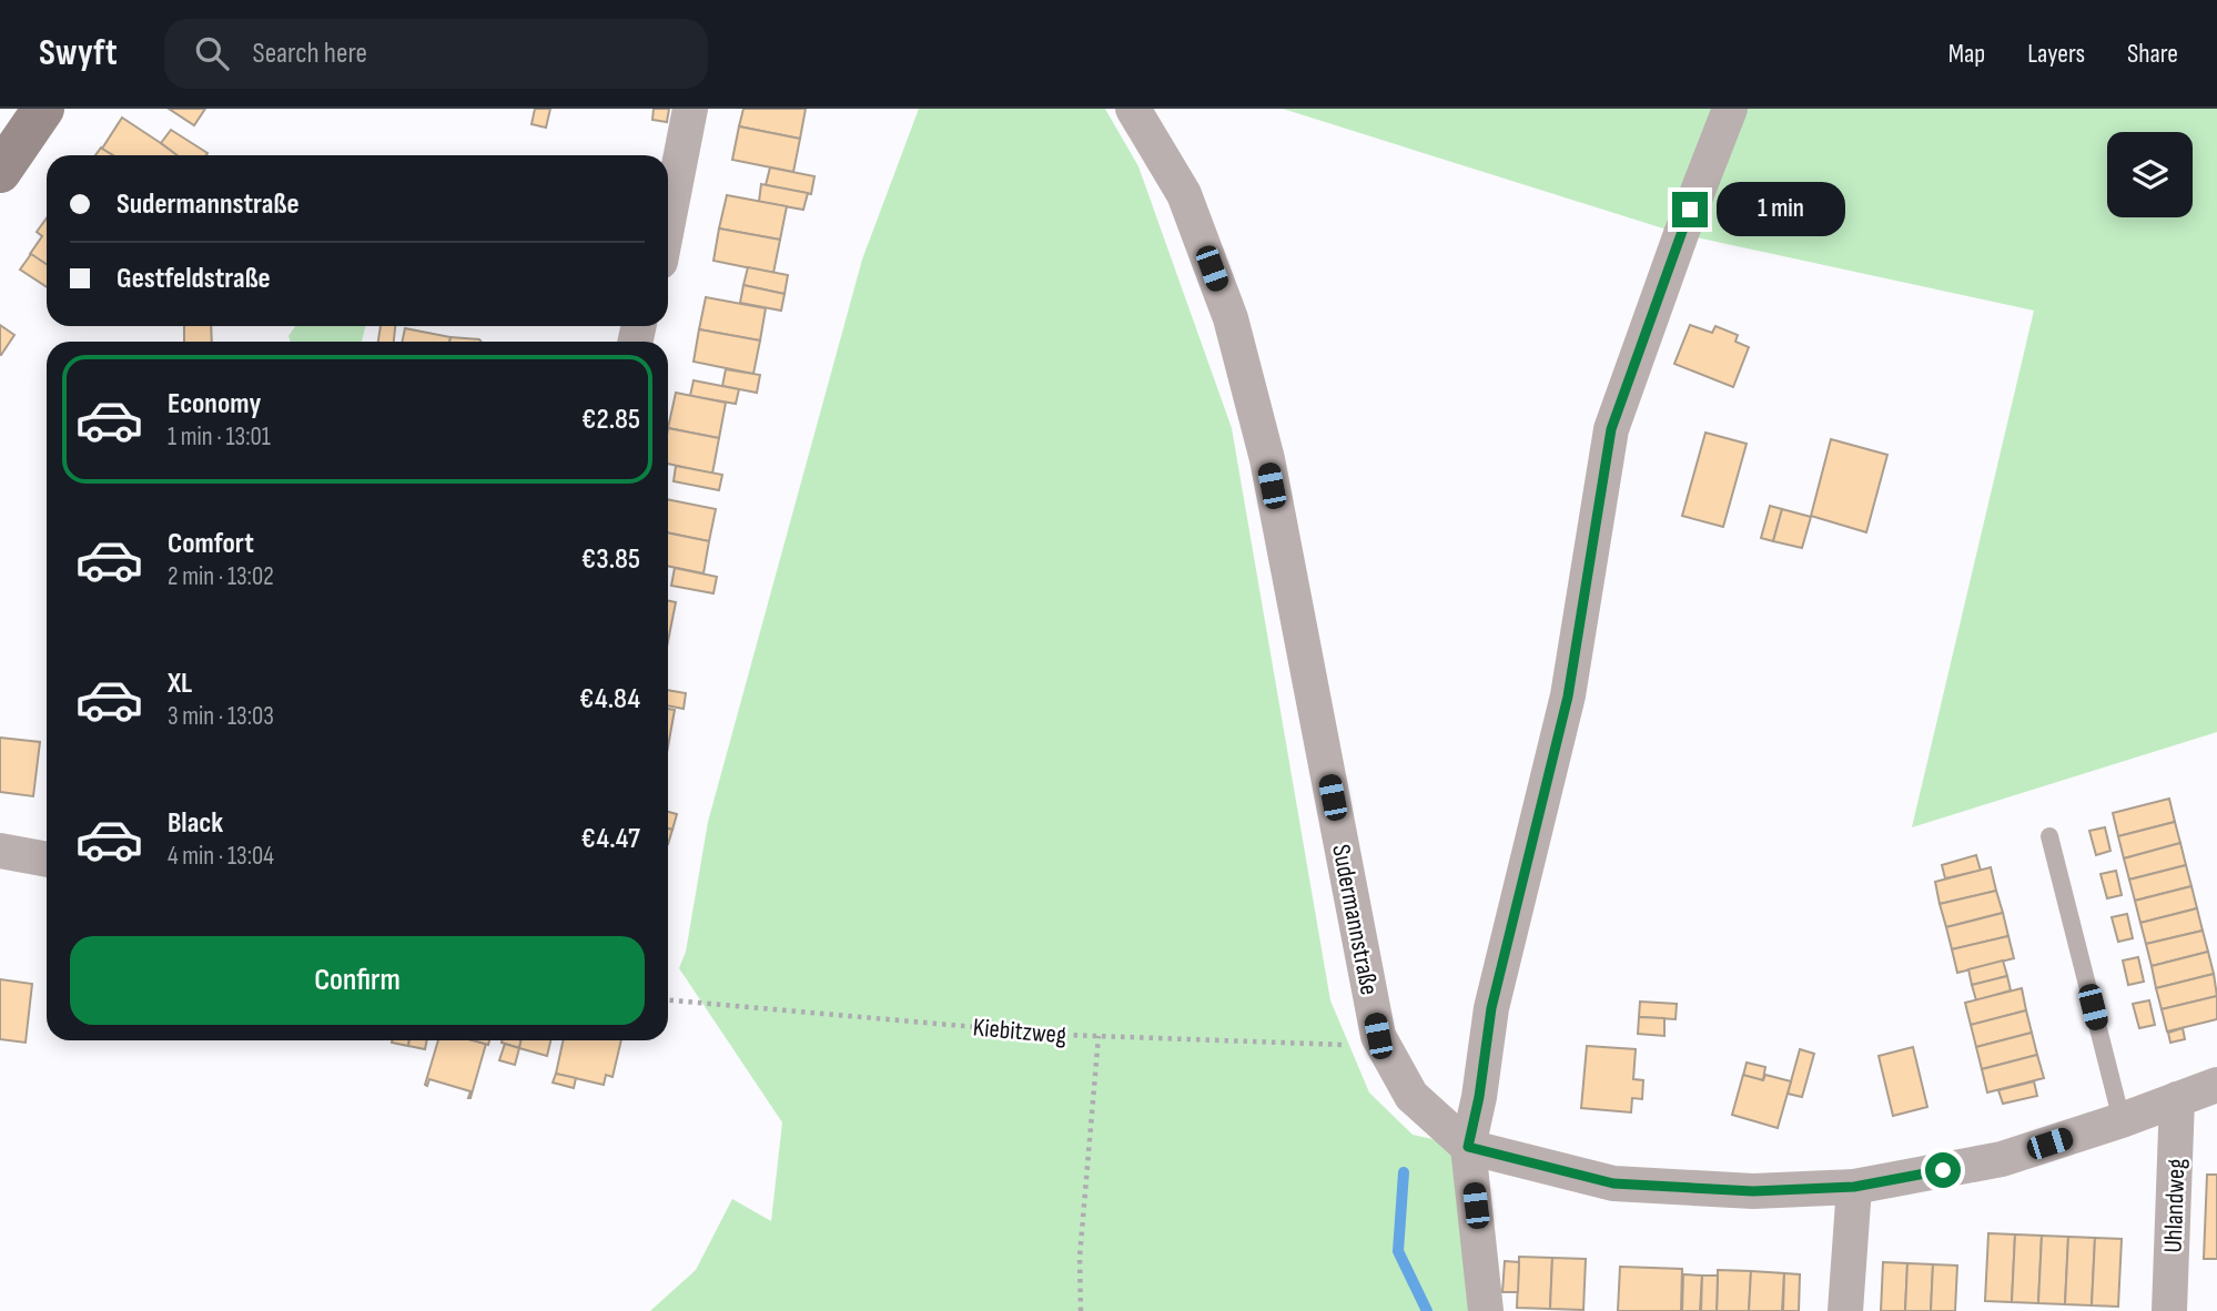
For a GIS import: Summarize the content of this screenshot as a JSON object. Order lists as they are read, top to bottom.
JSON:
{
  "streets": {
    "street": ["Sudermannstraße", "Uhlandweg"],
    "path": ["Kiebitzweg"]
  },
  "crossings": [
    ["Sudermannstraße", "Kiebitzweg"],
    ["Sudermannstraße", "Uhlandweg"]
  ],
  "page": {
    "header": "Swyft",
    "search": "Search here",
    "nav": ["Map", "Layers", "Share"],
    "banner": ["Sudermannstraße", "Gestfeldstraße"],
    "bubble": "1 min",
    "list": [
      {
        "name": "Economy",
        "note": "1 min · 13:01",
        "value": "€2.85"
      },
      {
        "name": "Comfort",
        "note": "2 min · 13:02",
        "value": "€3.85"
      },
      {
        "name": "XL",
        "note": "3 min · 13:03",
        "value": "€4.84"
      },
      {
        "name": "Black",
        "note": "4 min · 13:04",
        "value": "€4.47"
      }
    ],
    "buttons": "Confirm"
  }
}
